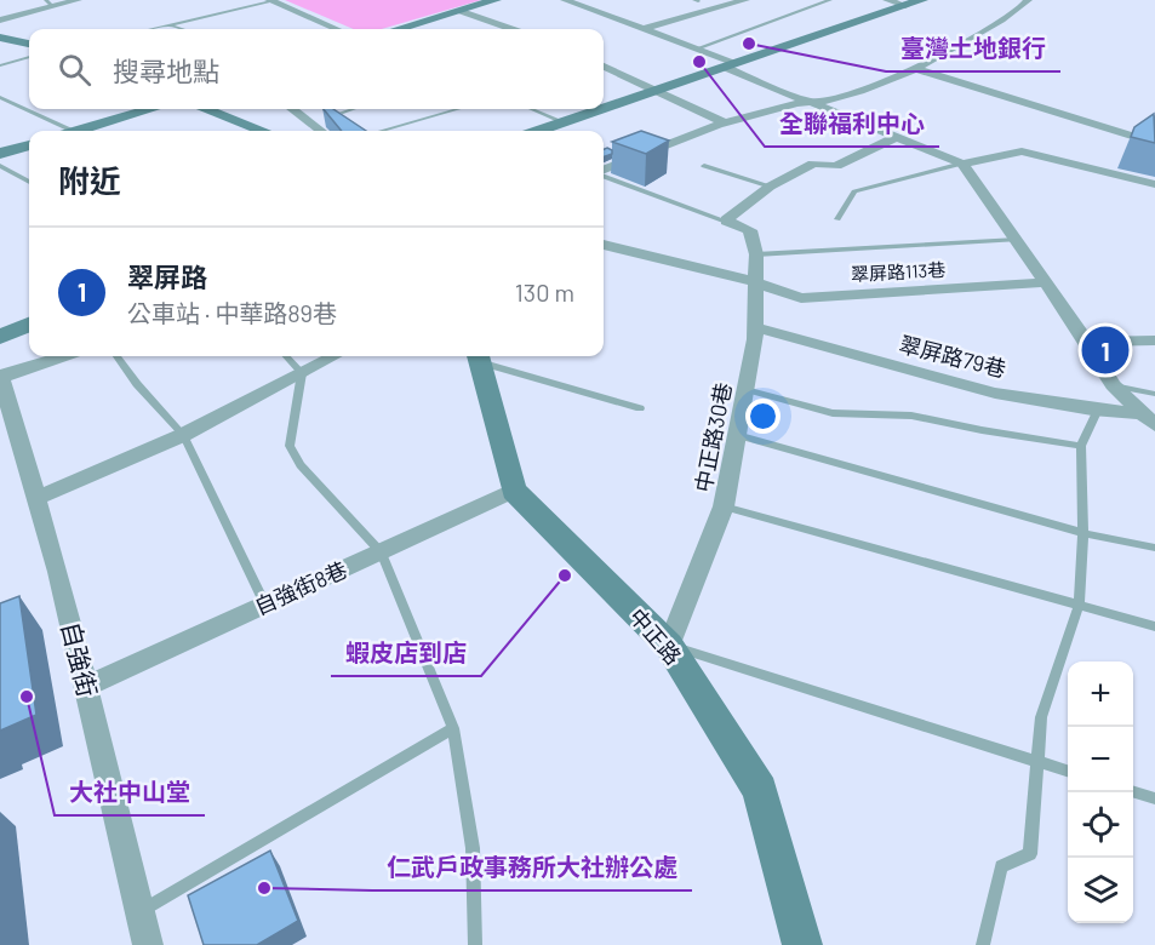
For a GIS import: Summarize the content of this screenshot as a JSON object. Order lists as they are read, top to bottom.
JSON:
{
  "streets": {
    "main road": ["中正路"],
    "street": [
      "翠屏路113巷",
      "翠屏路79巷",
      "中正路30巷",
      "自強街8巷",
      "自強街"
    ]
  },
  "crossings": [
    ["翠屏路113巷", "中正路30巷"],
    ["翠屏路79巷", "中正路30巷"],
    ["中正路30巷", "中正路"],
    ["自強街8巷", "中正路"],
    ["自強街8巷", "自強街"]
  ],
  "places": [
    "臺灣土地銀行",
    "全聯福利中心",
    "蝦皮店到店",
    "大社中山堂",
    "仁武戶政事務所大社辦公處"
  ],
  "page": {
    "search": "搜尋地點",
    "heading": "附近",
    "list": [
      {
        "mark": "1",
        "name": "翠屏路",
        "note": "公車站 · 中華路89巷",
        "value": "130 m"
      }
    ],
    "pins": "1",
    "map_buttons": ["+", "−"]
  }
}
